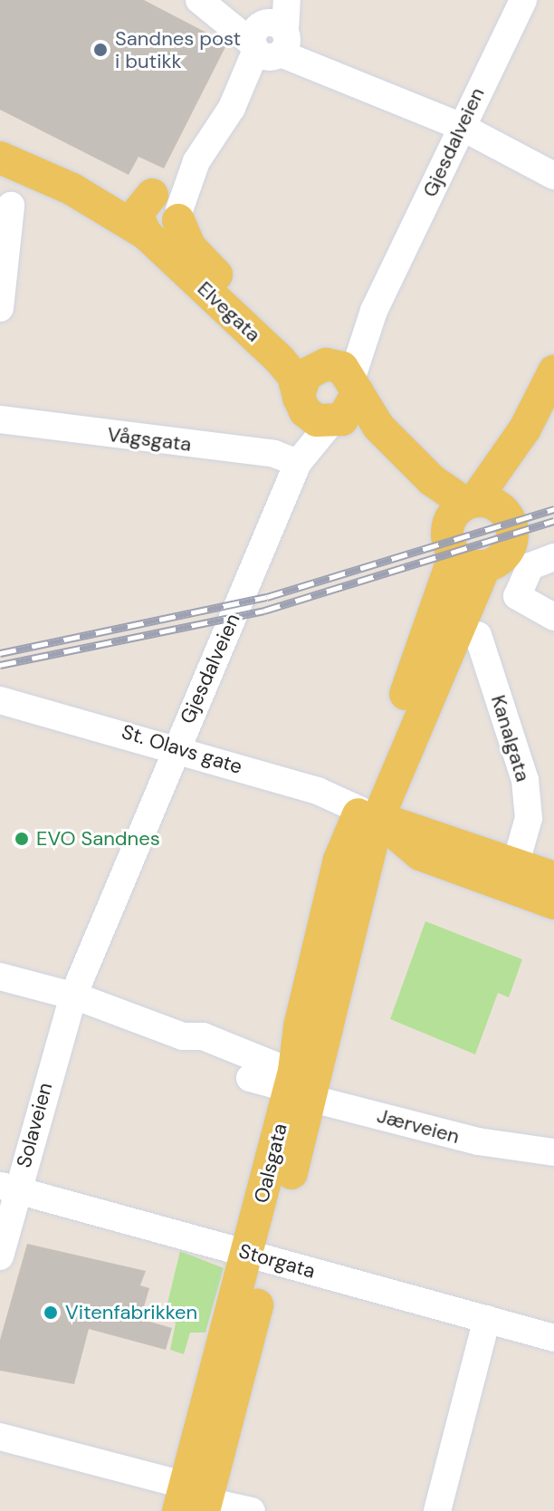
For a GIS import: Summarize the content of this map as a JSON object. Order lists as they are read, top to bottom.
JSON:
{
  "streets": {
    "main road": ["Elvegata", "St. Olavs gate", "Oalsgata"],
    "street": [
      "Gjesdalveien",
      "Vågsgata",
      "Kanalgata",
      "Solaveien",
      "Jærveien",
      "Storgata"
    ]
  },
  "crossings": [
    ["Gjesdalveien", "Elvegata"],
    ["Gjesdalveien", "Vågsgata"],
    ["Gjesdalveien", "St. Olavs gate"],
    ["Gjesdalveien", "Solaveien"],
    ["Gjesdalveien", "Jærveien"],
    ["Kanalgata", "St. Olavs gate"],
    ["St. Olavs gate", "Oalsgata"],
    ["Solaveien", "Jærveien"],
    ["Solaveien", "Storgata"],
    ["Jærveien", "Oalsgata"],
    ["Oalsgata", "Storgata"]
  ],
  "places": ["Sandnes post i butikk", "EVO Sandnes", "Vitenfabrikken"]
}
